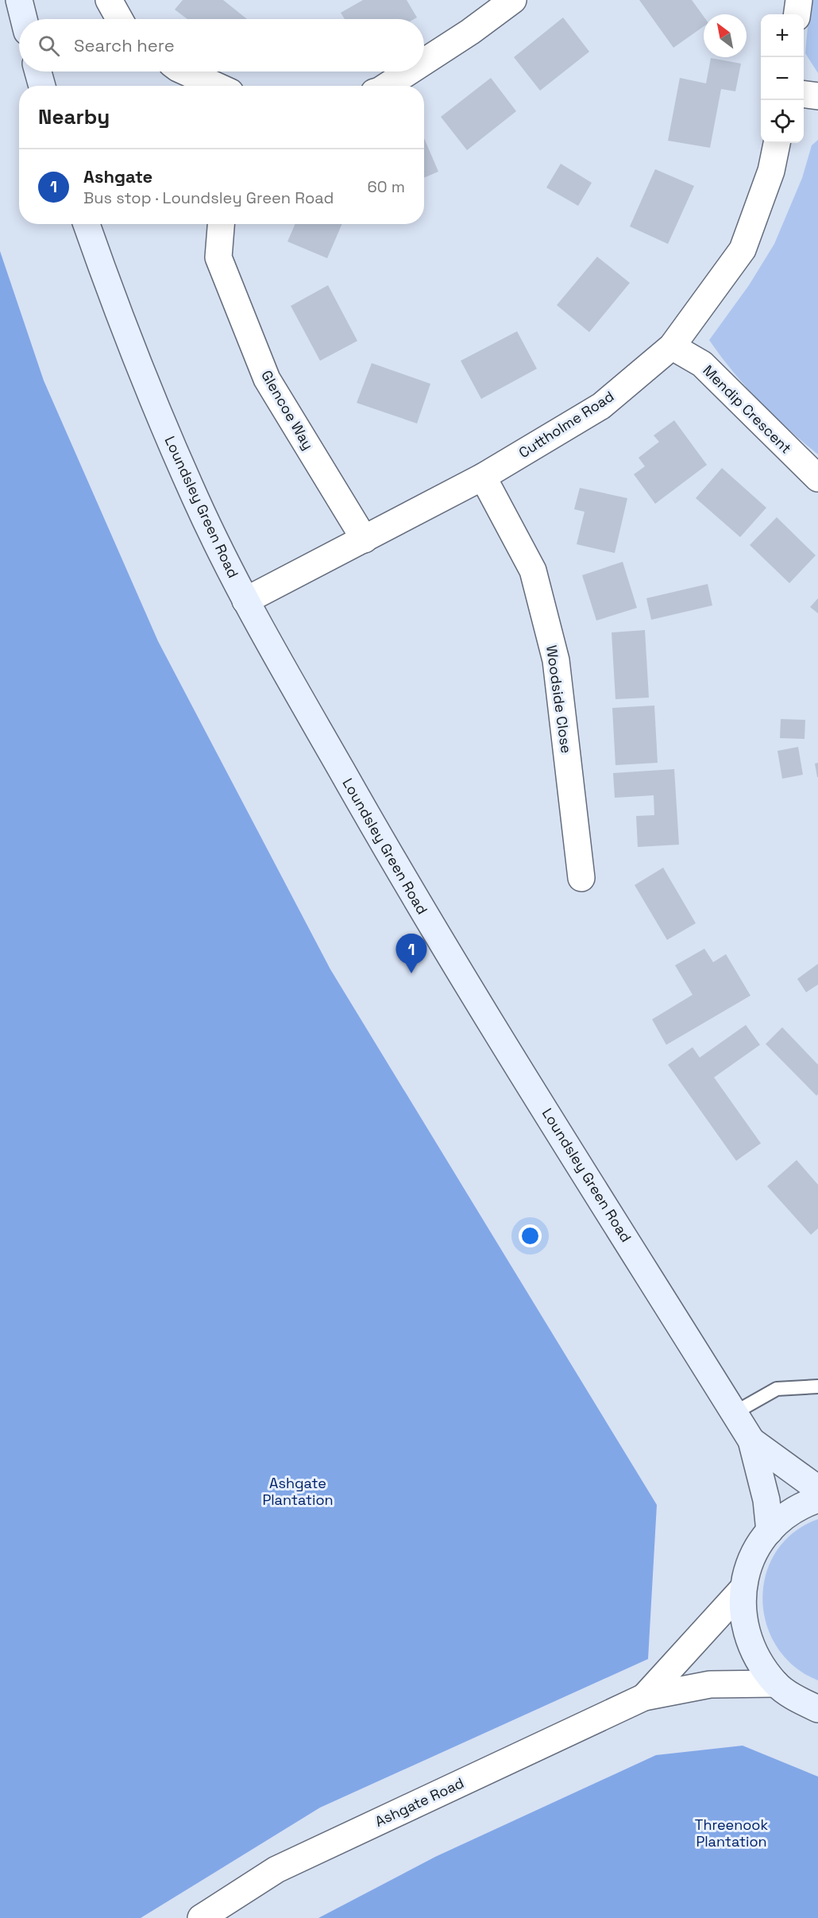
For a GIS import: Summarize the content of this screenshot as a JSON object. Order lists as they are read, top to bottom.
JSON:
{
  "streets": {
    "main road": ["Loundsley Green Road"],
    "street": [
      "Mendip Crescent",
      "Glencoe Way",
      "Cuttholme Road",
      "Woodside Close",
      "Ashgate Road"
    ]
  },
  "crossings": [
    ["Mendip Crescent", "Cuttholme Road"],
    ["Glencoe Way", "Cuttholme Road"],
    ["Cuttholme Road", "Loundsley Green Road"],
    ["Cuttholme Road", "Woodside Close"]
  ],
  "parks": ["Ashgate Plantation", "Threenook Plantation"],
  "north": "top left",
  "page": {
    "map_buttons": ["+", "−"],
    "search": "Search here",
    "heading": "Nearby",
    "list": [
      {
        "mark": "1",
        "name": "Ashgate",
        "note": "Bus stop · Loundsley Green Road",
        "value": "60 m"
      }
    ],
    "pins": "1"
  }
}
